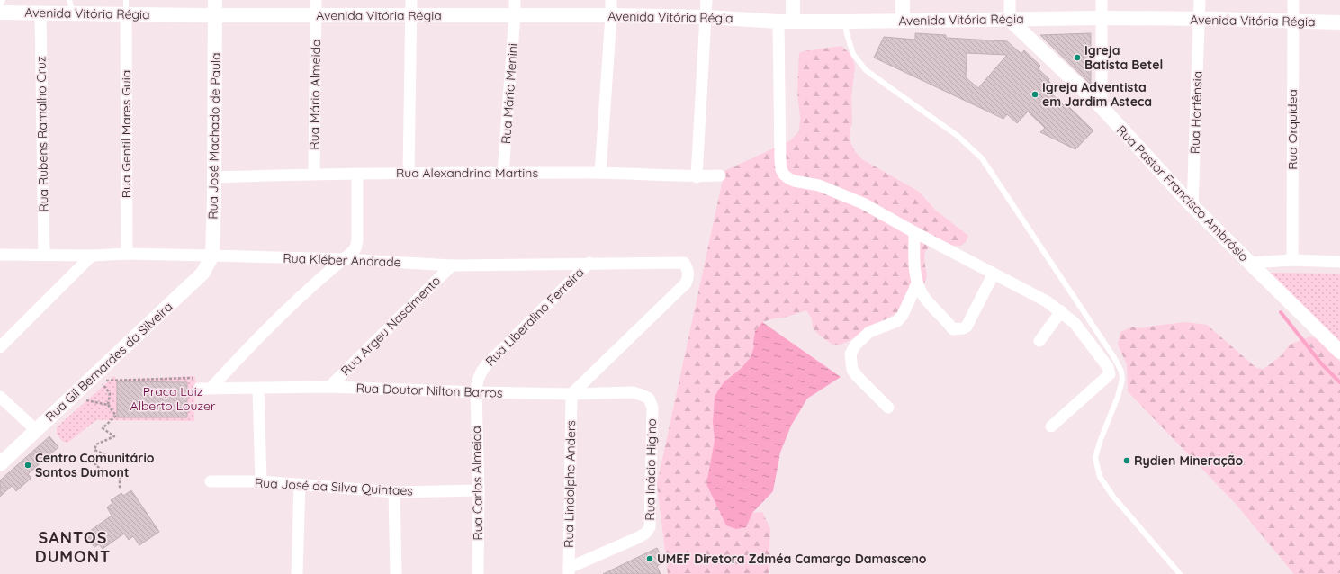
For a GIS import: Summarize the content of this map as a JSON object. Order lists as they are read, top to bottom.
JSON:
{
  "streets": {
    "street": [
      "Avenida Vitória Régia",
      "Rua Mário Menini",
      "Rua Mário Almeida",
      "Rua Hortênsia",
      "Rua Orquídea",
      "Rua Rubens Ramalho Cruz",
      "Rua Gentil Mares Guia",
      "Rua José Machado de Paula",
      "Rua Alexandrina Martins",
      "Rua Pastor Francisco Ambrósio",
      "Rua Kléber Andrade",
      "Rua Liberalino Ferreira",
      "Rua Argeu Nascimento",
      "Rua Gil Bernardes da Silveira",
      "Rua Doutor Nilton Barros",
      "Rua Inácio Higino",
      "Rua Carlos Almeida",
      "Rua Lindolphe Anders",
      "Rua José da Silva Quintaes"
    ]
  },
  "crossings": [
    ["Avenida Vitória Régia", "Rua Mário Menini"],
    ["Avenida Vitória Régia", "Rua Mário Almeida"],
    ["Avenida Vitória Régia", "Rua Hortênsia"],
    ["Avenida Vitória Régia", "Rua Orquídea"],
    ["Avenida Vitória Régia", "Rua Rubens Ramalho Cruz"],
    ["Avenida Vitória Régia", "Rua Gentil Mares Guia"],
    ["Avenida Vitória Régia", "Rua José Machado de Paula"],
    ["Avenida Vitória Régia", "Rua Pastor Francisco Ambrósio"],
    ["Rua Mário Menini", "Rua Alexandrina Martins"],
    ["Rua Mário Almeida", "Rua Alexandrina Martins"],
    ["Rua Hortênsia", "Rua Pastor Francisco Ambrósio"],
    ["Rua Rubens Ramalho Cruz", "Rua Kléber Andrade"],
    ["Rua Gentil Mares Guia", "Rua Kléber Andrade"],
    ["Rua José Machado de Paula", "Rua Alexandrina Martins"],
    ["Rua José Machado de Paula", "Rua Kléber Andrade"],
    ["Rua José Machado de Paula", "Rua Gil Bernardes da Silveira"],
    ["Rua Kléber Andrade", "Rua Liberalino Ferreira"],
    ["Rua Kléber Andrade", "Rua Argeu Nascimento"],
    ["Rua Kléber Andrade", "Rua Gil Bernardes da Silveira"],
    ["Rua Kléber Andrade", "Rua Doutor Nilton Barros"],
    ["Rua Kléber Andrade", "Rua Lindolphe Anders"],
    ["Rua Liberalino Ferreira", "Rua Doutor Nilton Barros"],
    ["Rua Liberalino Ferreira", "Rua Carlos Almeida"],
    ["Rua Argeu Nascimento", "Rua Doutor Nilton Barros"],
    ["Rua Doutor Nilton Barros", "Rua Inácio Higino"],
    ["Rua Doutor Nilton Barros", "Rua Carlos Almeida"],
    ["Rua Doutor Nilton Barros", "Rua Lindolphe Anders"],
    ["Rua Inácio Higino", "Rua Lindolphe Anders"],
    ["Rua Carlos Almeida", "Rua José da Silva Quintaes"]
  ],
  "districts": ["SANTOS DUMONT"],
  "parks": ["Praça Luiz Alberto Louzer"],
  "places": [
    "Igreja Batista Betel",
    "Igreja Adventista em Jardim Asteca",
    "Rydien Mineração",
    "Centro Comunitário Santos Dumont",
    "UMEF Diretora Zdméa Camargo Damasceno"
  ]
}
